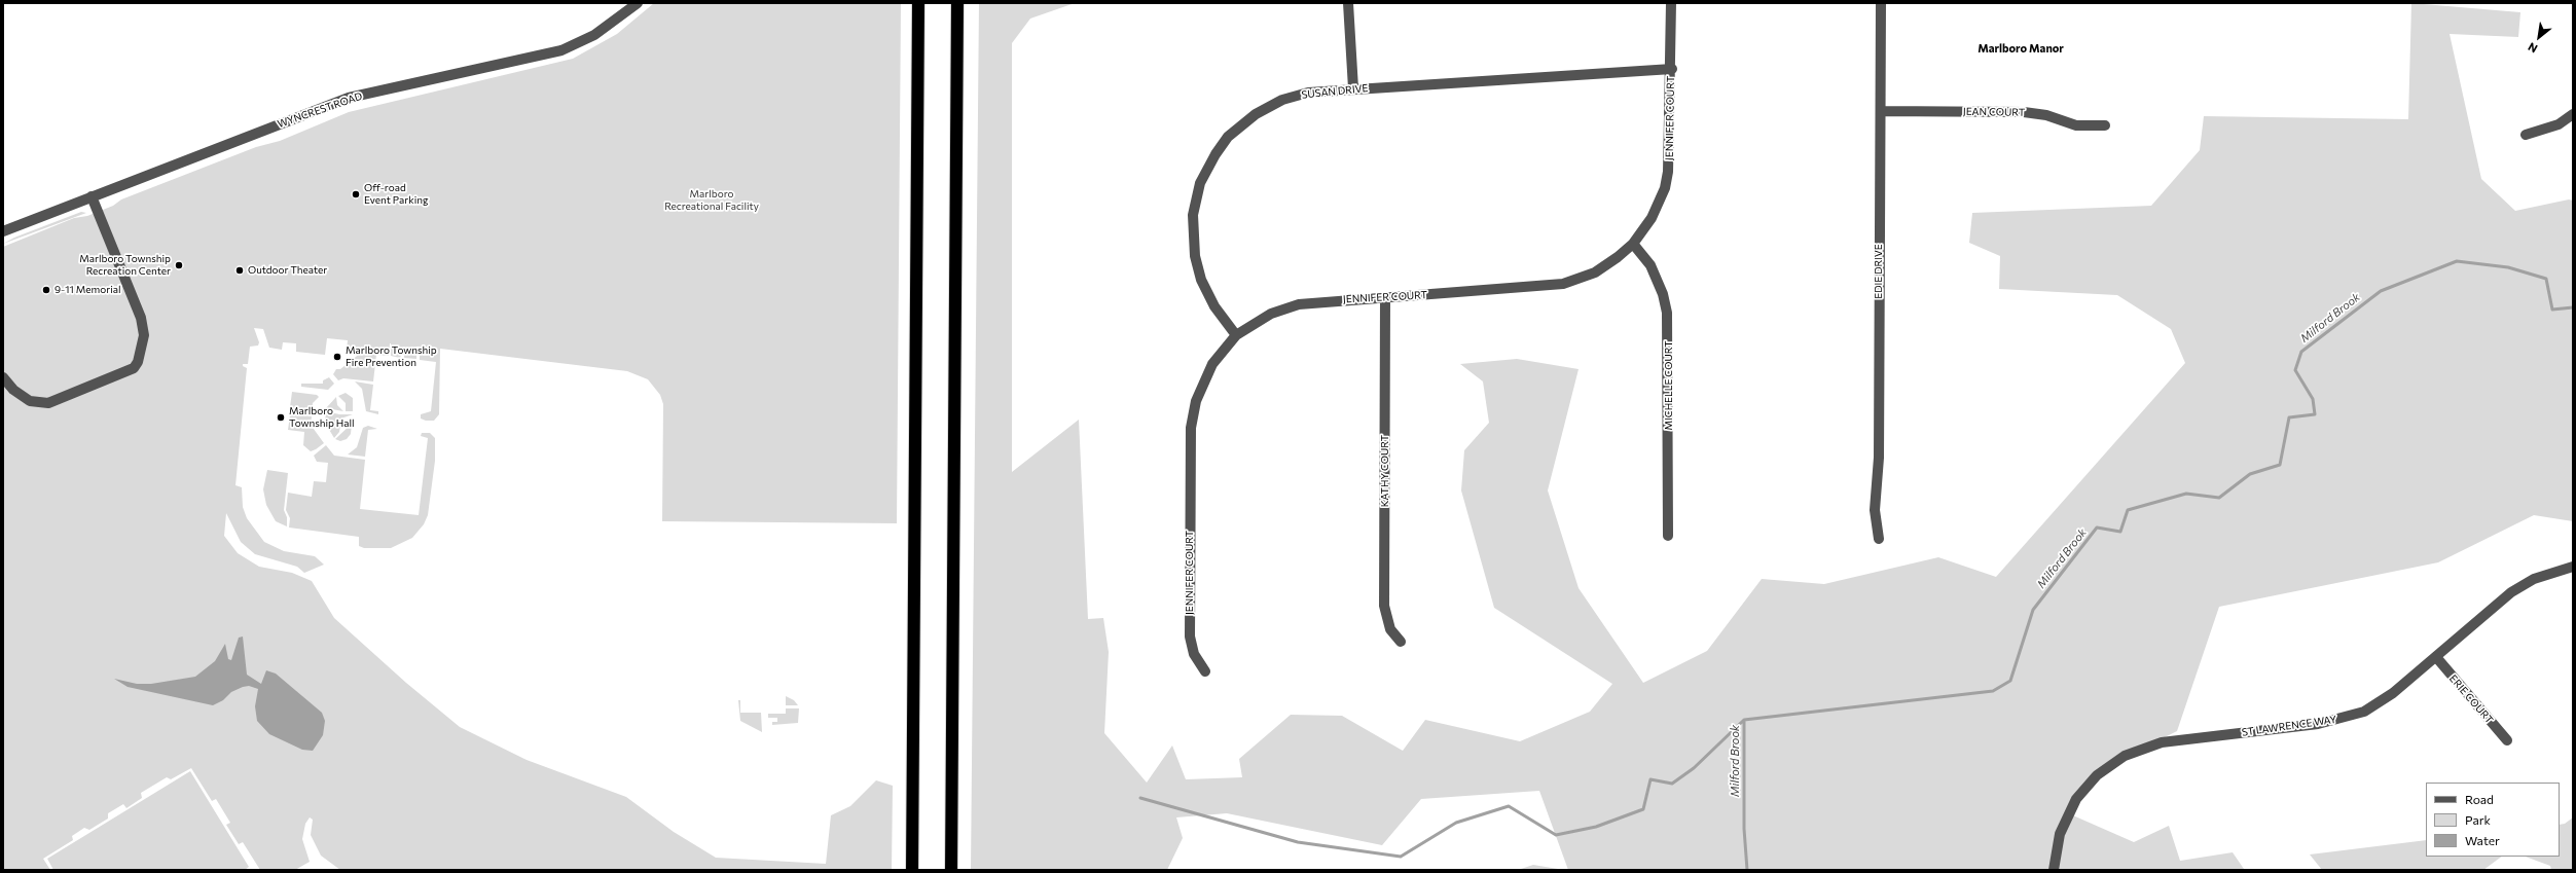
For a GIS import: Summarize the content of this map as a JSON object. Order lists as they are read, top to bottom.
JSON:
{
  "streets": {
    "street": [
      "SUSAN DRIVE",
      "WYNCREST ROAD",
      "JEAN COURT",
      "JENNIFER COURT",
      "EDIE DRIVE",
      "MICHELLE COURT",
      "KATHY COURT",
      "ERIE COURT",
      "ST LAWRENCE WAY"
    ]
  },
  "crossings": [
    ["SUSAN DRIVE", "JENNIFER COURT"],
    ["JEAN COURT", "EDIE DRIVE"],
    ["JENNIFER COURT", "MICHELLE COURT"],
    ["JENNIFER COURT", "KATHY COURT"],
    ["ERIE COURT", "ST LAWRENCE WAY"]
  ],
  "districts": ["Marlboro Manor"],
  "water": ["Milford Brook"],
  "parks": ["Marlboro Recreational Facility"],
  "places": [
    "Off-road Event Parking",
    "Marlboro Township Recreation Center",
    "Outdoor Theater",
    "9-11 Memorial",
    "Marlboro Township Fire Prevention",
    "Marlboro Township Hall"
  ],
  "legend": ["Road", "Park", "Water"],
  "north": "bottom left"
}
